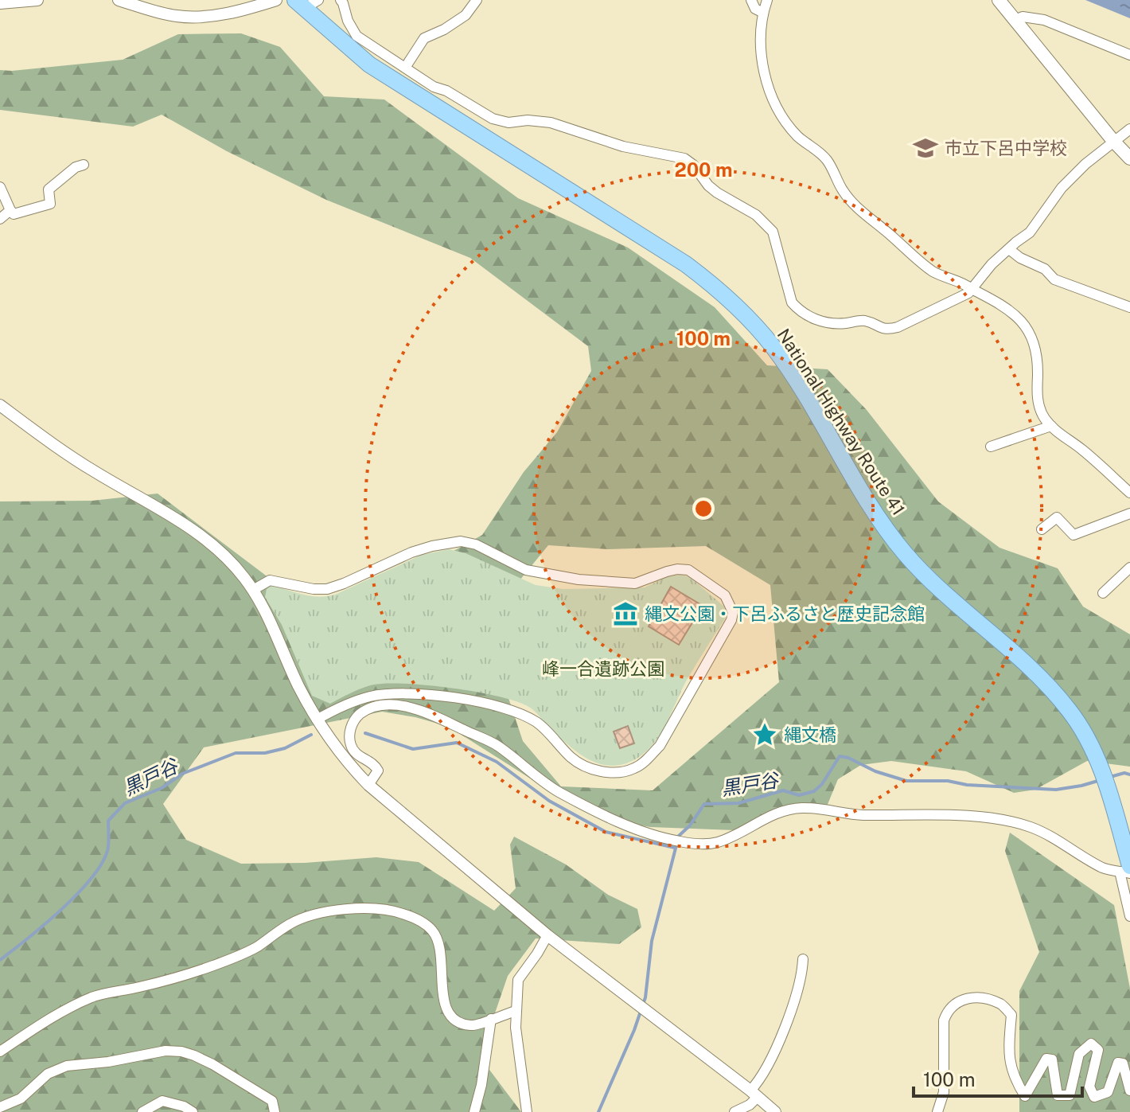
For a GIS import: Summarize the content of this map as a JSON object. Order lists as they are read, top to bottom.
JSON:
{
  "streets": {
    "highway": ["National Highway Route 41"]
  },
  "water": ["黒戸谷"],
  "parks": ["峰一合遺跡公園"],
  "places": {
    "school or university": ["市立下呂中学校"],
    "museum": ["縄文公園・下呂ふるさと歴史記念館"],
    "place": ["縄文橋"]
  },
  "scale_bar": "100 m",
  "rings": ["200 m", "100 m"]
}
